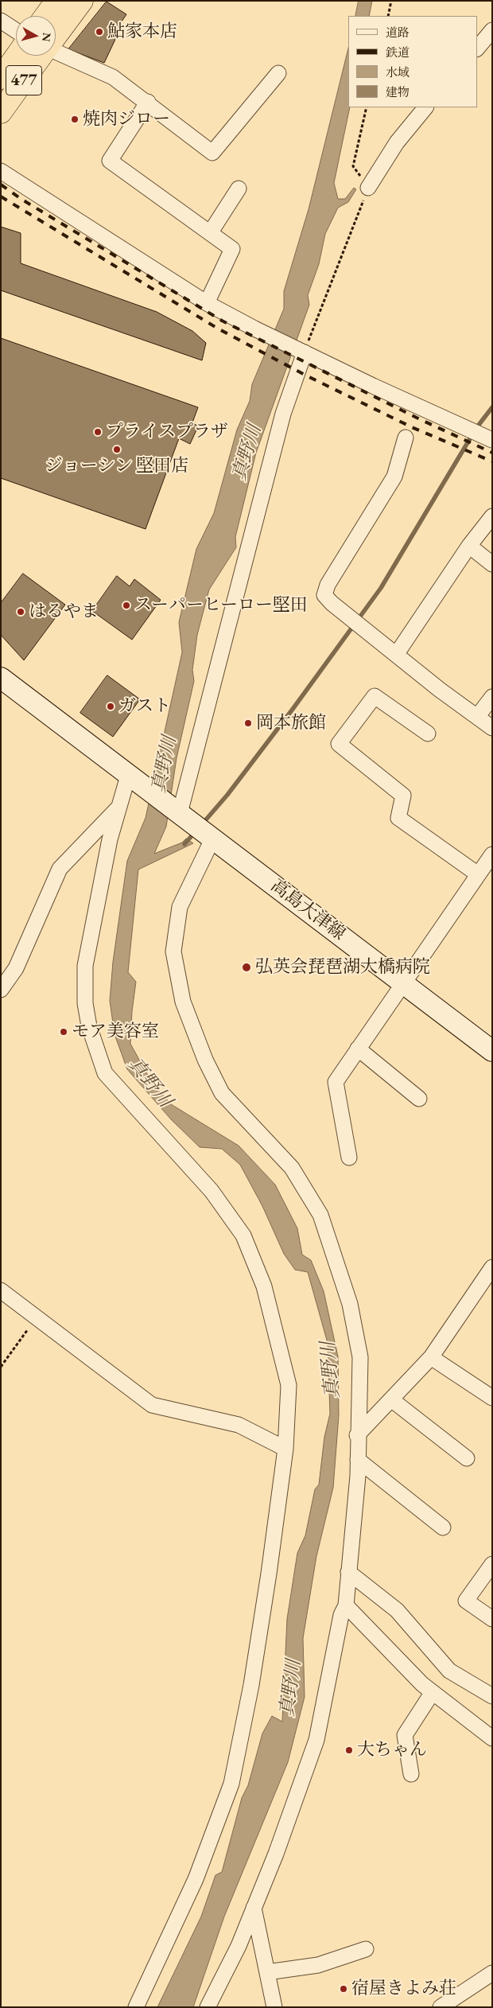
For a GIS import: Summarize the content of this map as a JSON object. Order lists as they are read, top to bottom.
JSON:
{
  "streets": {
    "highway": ["477"],
    "main road": ["高島大津線"]
  },
  "water": ["真野川"],
  "places": [
    "鮎家本店",
    "焼肉ジロー",
    "プライスプラザ",
    "ジョーシン 堅田店",
    "スーパーヒーロー堅田",
    "はるやま",
    "ガスト",
    "岡本旅館",
    "弘英会琵琶湖大橋病院",
    "モア美容室",
    "大ちゃん",
    "宿屋きよみ荘"
  ],
  "legend": [
    "道路",
    "鉄道",
    "水域",
    "建物"
  ],
  "north": "right"
}
